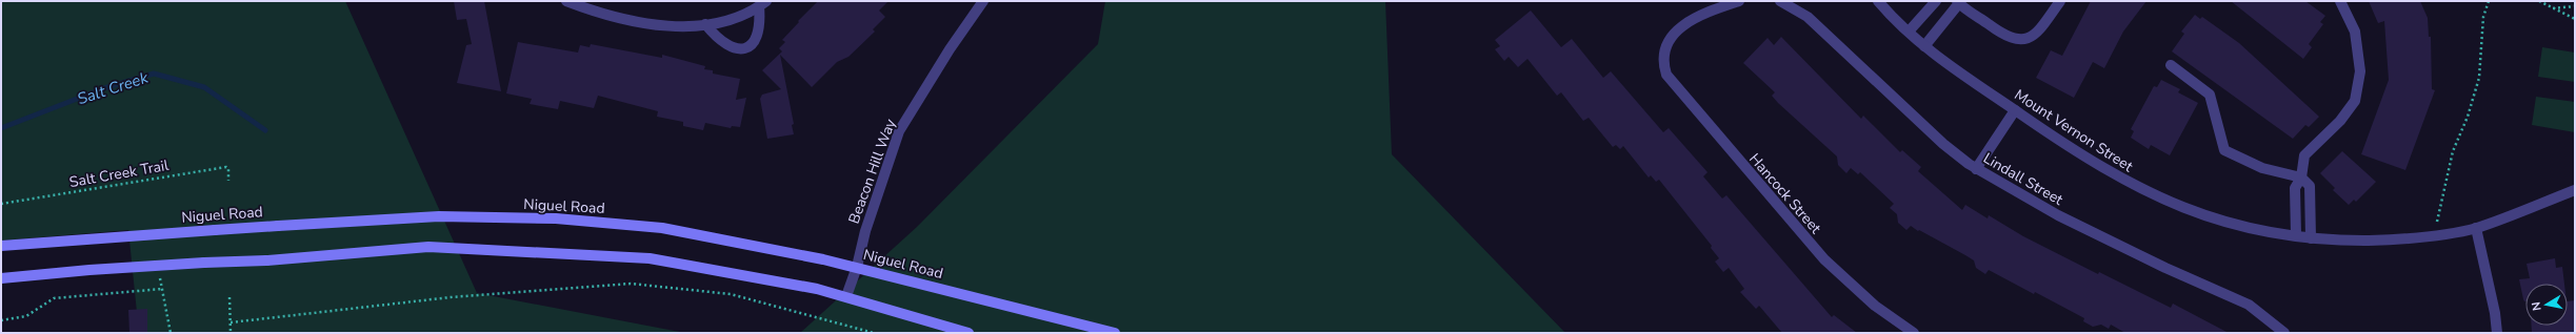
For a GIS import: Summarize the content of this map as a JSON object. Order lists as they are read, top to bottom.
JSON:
{
  "streets": {
    "main road": ["Niguel Road"],
    "street": [
      "Mount Vernon Street",
      "Beacon Hill Way",
      "Lindall Street",
      "Hancock Street"
    ],
    "path": ["Salt Creek Trail"]
  },
  "crossings": [
    ["Beacon Hill Way", "Niguel Road"]
  ],
  "water": ["Salt Creek"],
  "north": "left"
}
